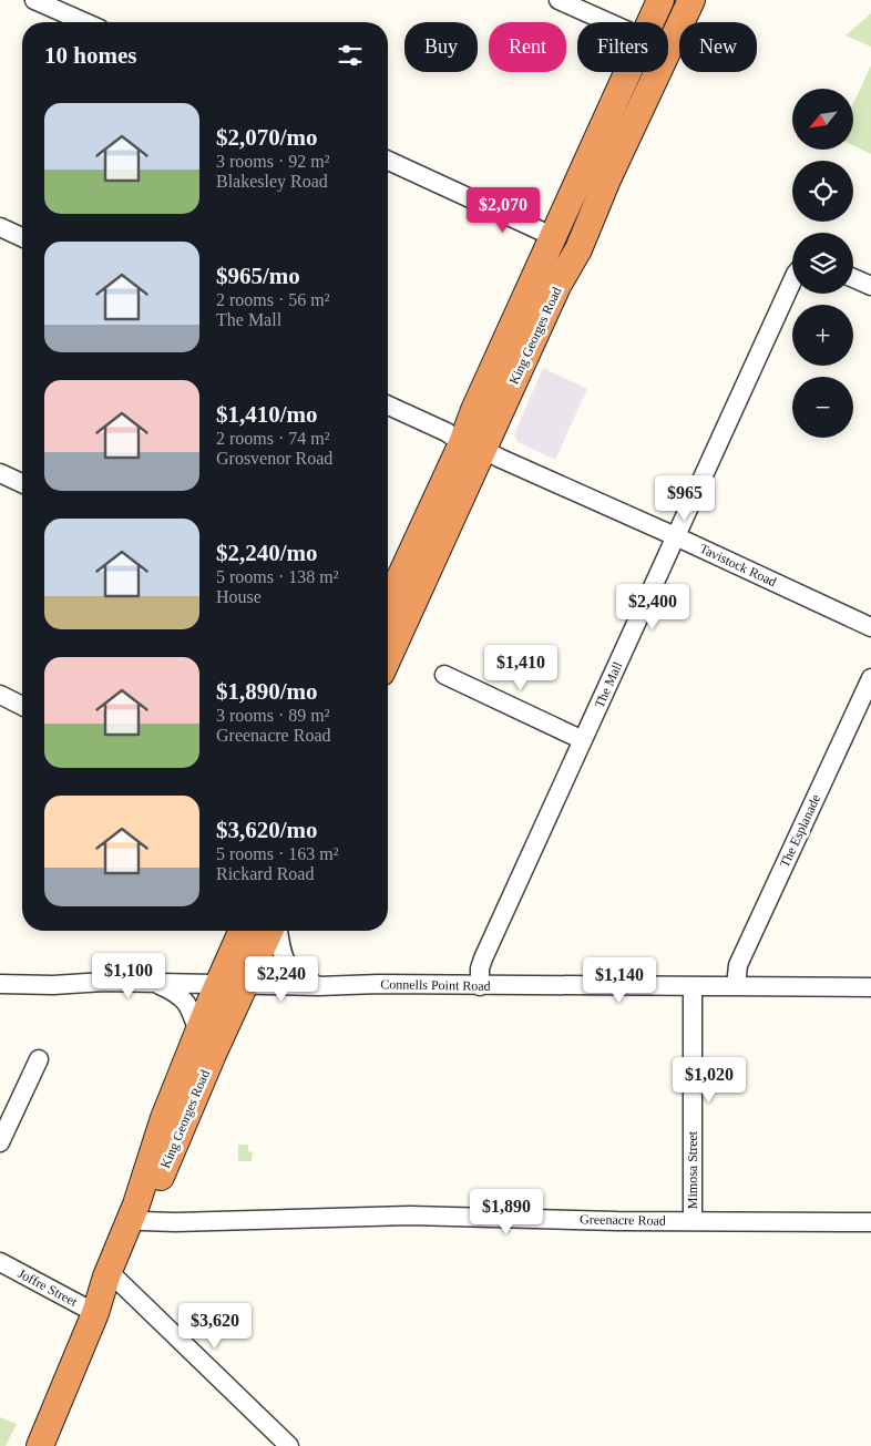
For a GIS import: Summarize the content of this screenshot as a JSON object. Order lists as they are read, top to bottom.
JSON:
{
  "streets": {
    "highway": ["King Georges Road"],
    "street": [
      "Tavistock Road",
      "The Mall",
      "The Esplanade",
      "Connells Point Road",
      "Mimosa Street",
      "Greenacre Road",
      "Joffre Street"
    ]
  },
  "crossings": [
    ["King Georges Road", "Tavistock Road"],
    ["King Georges Road", "Connells Point Road"],
    ["King Georges Road", "Greenacre Road"],
    ["King Georges Road", "Joffre Street"],
    ["Tavistock Road", "The Mall"],
    ["The Mall", "Connells Point Road"],
    ["The Esplanade", "Connells Point Road"],
    ["Connells Point Road", "Mimosa Street"],
    ["Mimosa Street", "Greenacre Road"]
  ],
  "north": "bottom left",
  "page": {
    "chip": [
      "Buy",
      "Rent",
      "Filters",
      "New"
    ],
    "heading": "10 homes",
    "map_buttons": ["+", "−"],
    "list": [
      {
        "name": "$2,070/mo",
        "note": "3 rooms · 92 m² · Blakesley Road"
      },
      {
        "name": "$965/mo",
        "note": "2 rooms · 56 m² · The Mall"
      },
      {
        "name": "$1,410/mo",
        "note": "2 rooms · 74 m² · Grosvenor Road"
      },
      {
        "name": "$2,240/mo",
        "note": "5 rooms · 138 m² · House"
      },
      {
        "name": "$1,890/mo",
        "note": "3 rooms · 89 m² · Greenacre Road"
      },
      {
        "name": "$3,620/mo",
        "note": "5 rooms · 163 m² · Rickard Road"
      }
    ],
    "price": [
      "$2,070",
      "$965",
      "$2,400",
      "$1,410",
      "$1,100",
      "$2,240",
      "$1,140",
      "$1,020",
      "$1,890",
      "$3,620"
    ]
  }
}
